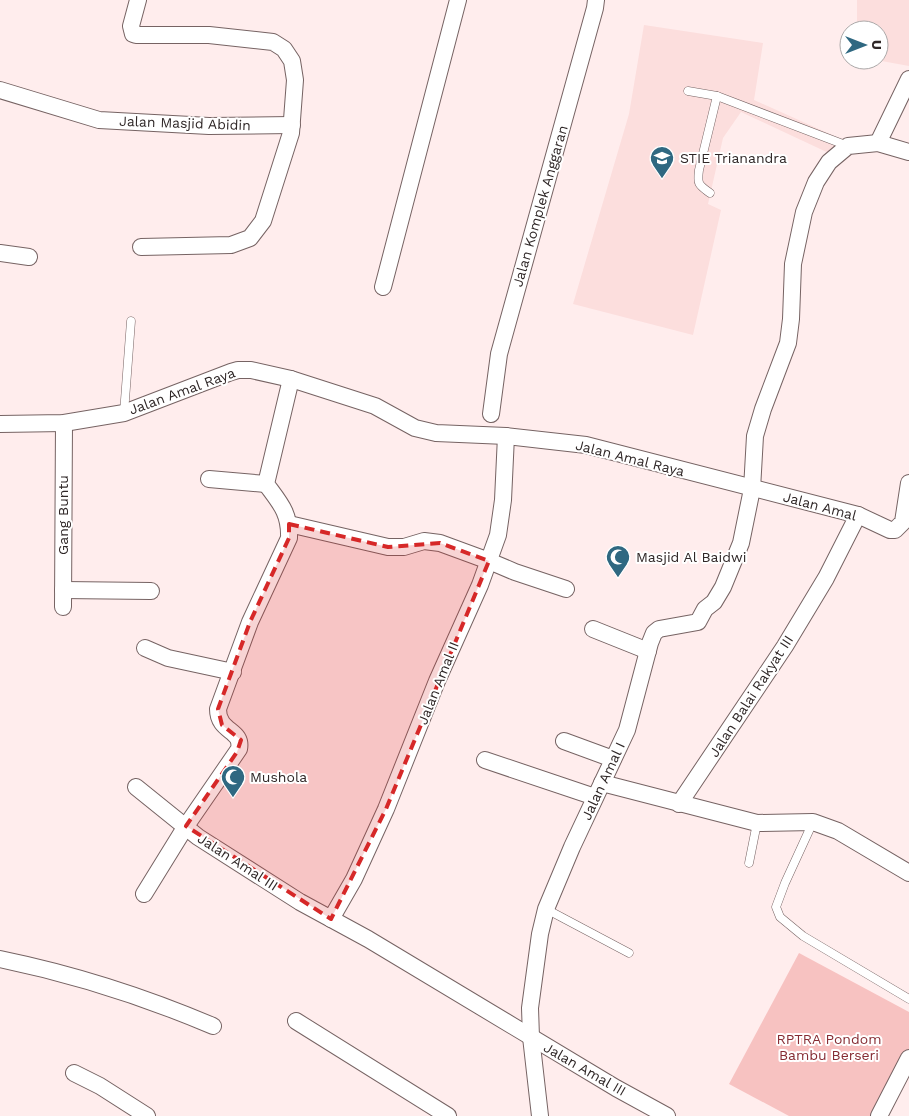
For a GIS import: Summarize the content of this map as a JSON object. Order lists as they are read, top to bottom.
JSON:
{
  "streets": {
    "street": [
      "Jalan Masjid Abidin",
      "Jalan Komplek Anggaran",
      "Jalan Amal Raya",
      "Jalan Amal",
      "Gang Buntu",
      "Jalan Amal II",
      "Jalan Balai Rakyat III",
      "Jalan Amal I",
      "Jalan Amal III"
    ]
  },
  "crossings": [
    ["Jalan Amal Raya", "Jalan Amal"],
    ["Jalan Amal Raya", "Gang Buntu"],
    ["Jalan Amal Raya", "Jalan Amal II"],
    ["Jalan Amal Raya", "Jalan Amal I"],
    ["Jalan Amal", "Jalan Balai Rakyat III"],
    ["Jalan Amal", "Jalan Amal I"],
    ["Jalan Amal II", "Jalan Amal III"],
    ["Jalan Amal I", "Jalan Amal III"]
  ],
  "parks": ["RPTRA Pondom Bambu Berseri"],
  "places": {
    "school or university": ["STIE Trianandra"],
    "mosque": ["Masjid Al Baidwi", "Mushola"]
  },
  "north": "right"
}
